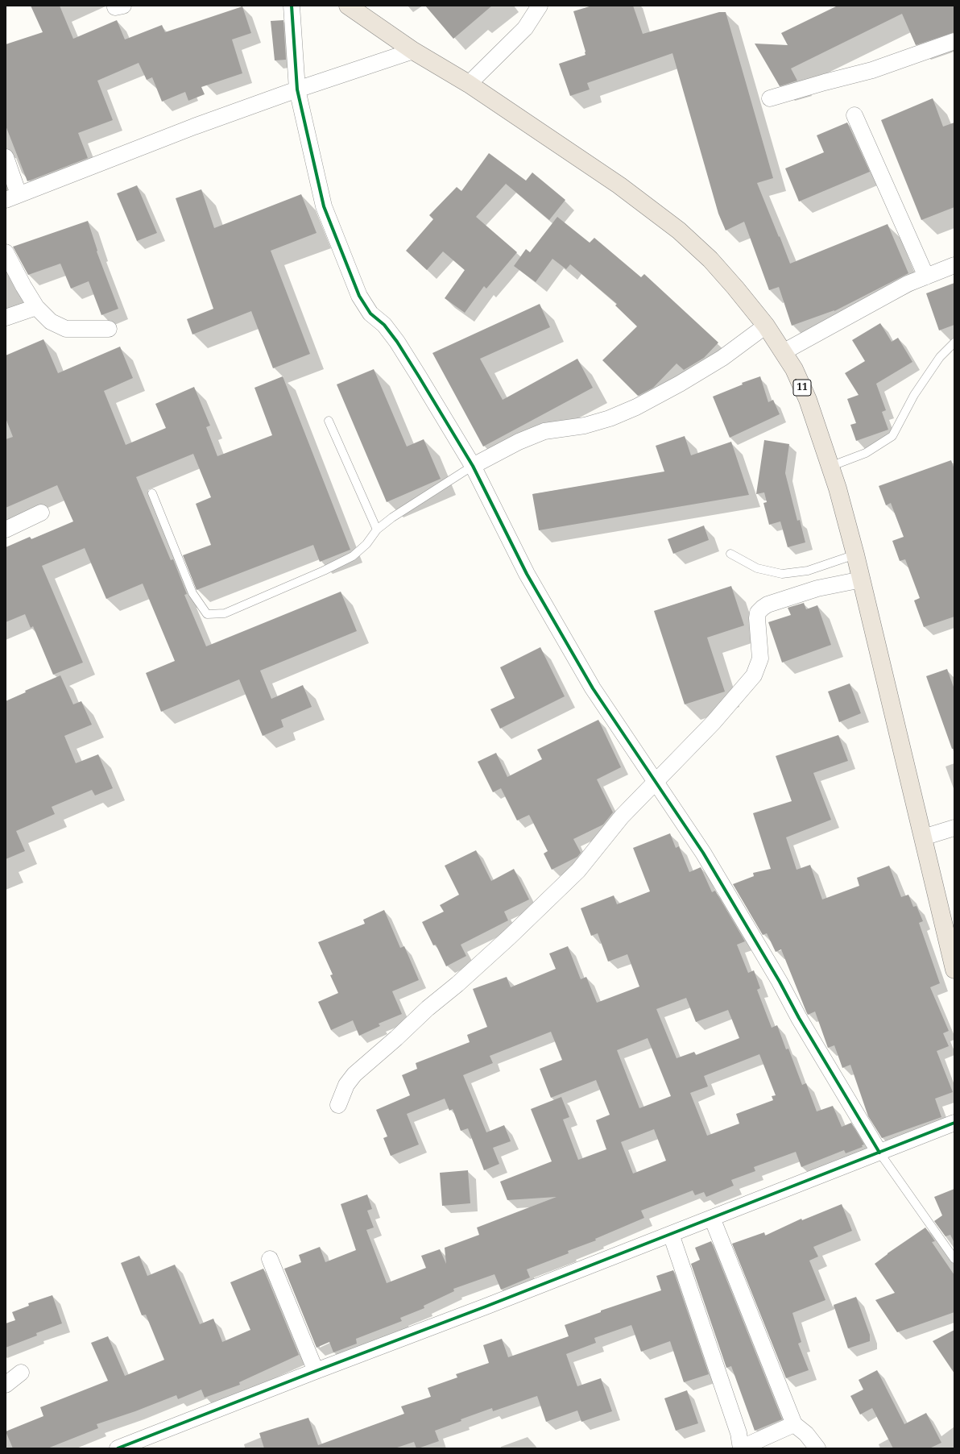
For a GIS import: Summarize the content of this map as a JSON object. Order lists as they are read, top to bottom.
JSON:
{
  "streets": {
    "highway": ["11"]
  }
}
